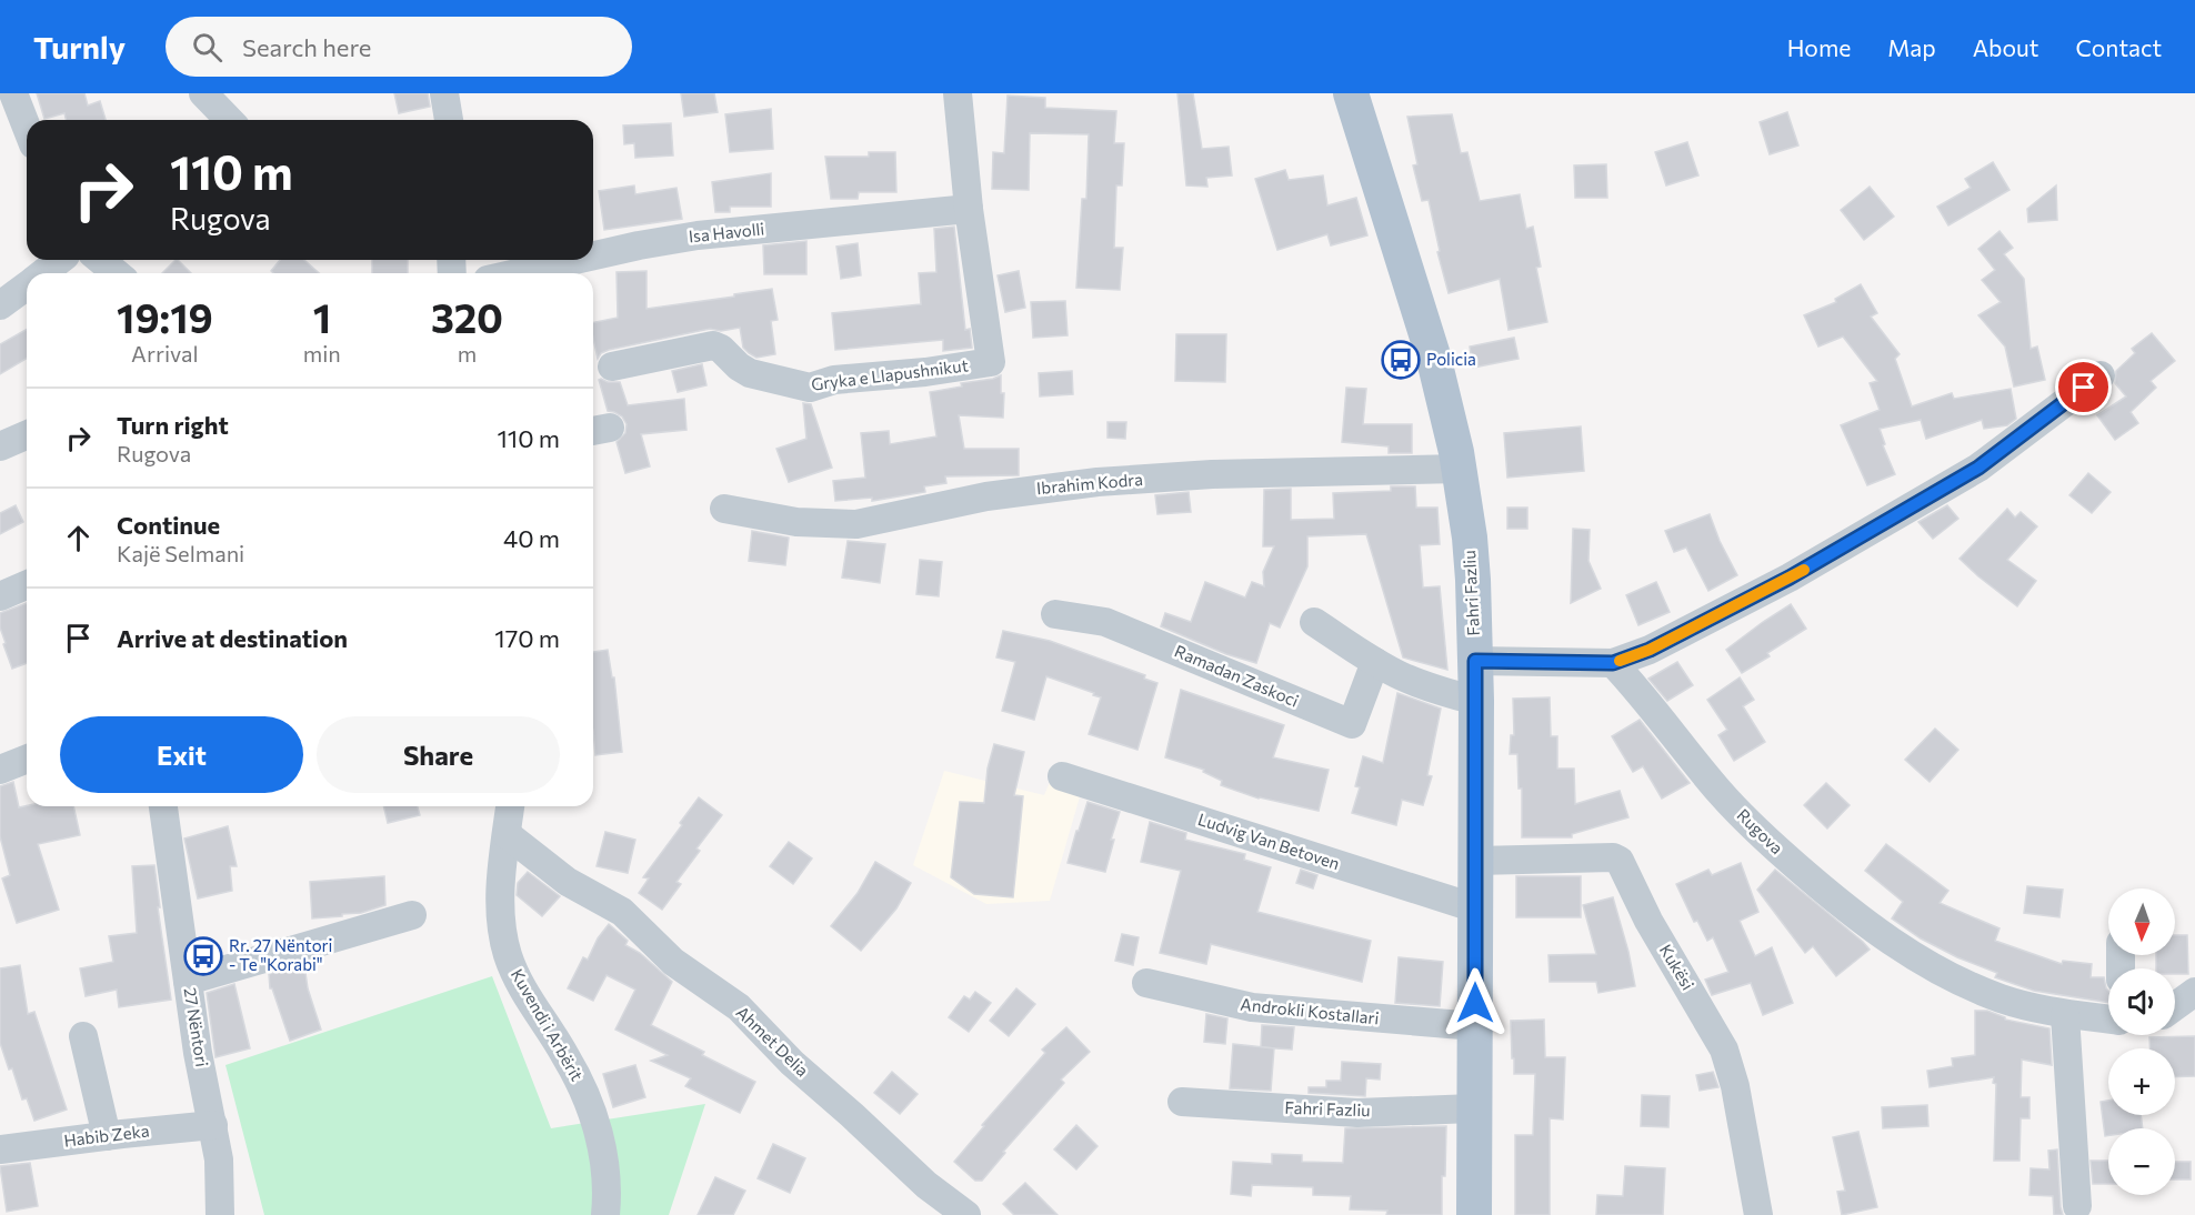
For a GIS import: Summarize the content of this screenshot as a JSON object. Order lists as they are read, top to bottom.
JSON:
{
  "streets": {
    "main road": ["Fahri Fazliu"],
    "street": [
      "Isa Havolli",
      "Gryka e Llapushnikut",
      "Ibrahim Kodra",
      "Ramadan Zaskoci",
      "Rugova",
      "Ludvig Van Betoven",
      "Kukësi",
      "Androkli Kostallari",
      "Kuvendi i Arbërit",
      "27 Nëntori",
      "Ahmet Delia",
      "Habib Zeka"
    ]
  },
  "crossings": [
    ["Isa Havolli", "Gryka e Llapushnikut"],
    ["Ibrahim Kodra", "Fahri Fazliu"],
    ["Fahri Fazliu", "Ludvig Van Betoven"],
    ["Fahri Fazliu", "Kukësi"],
    ["Fahri Fazliu", "Androkli Kostallari"],
    ["Kuvendi i Arbërit", "Ahmet Delia"],
    ["27 Nëntori", "Habib Zeka"]
  ],
  "places": {
    "bus stop": ["Policia", "Rr. 27 Nëntori - Te \"Korabi\""]
  },
  "north": "bottom",
  "page": {
    "header": "Turnly",
    "search": "Search here",
    "nav": [
      "Home",
      "Map",
      "About",
      "Contact"
    ],
    "turn": ["110 m", "Rugova"],
    "eta": [
      "19:19",
      "Arrival",
      "1",
      "min",
      "320",
      "m"
    ],
    "list": [
      {
        "name": "Turn right",
        "note": "Rugova",
        "value": "110 m"
      },
      {
        "name": "Continue",
        "note": "Kajë Selmani",
        "value": "40 m"
      },
      {
        "name": "Arrive at destination",
        "value": "170 m"
      }
    ],
    "buttons": ["Exit", "Share"],
    "map_buttons": ["+", "−"]
  }
}
